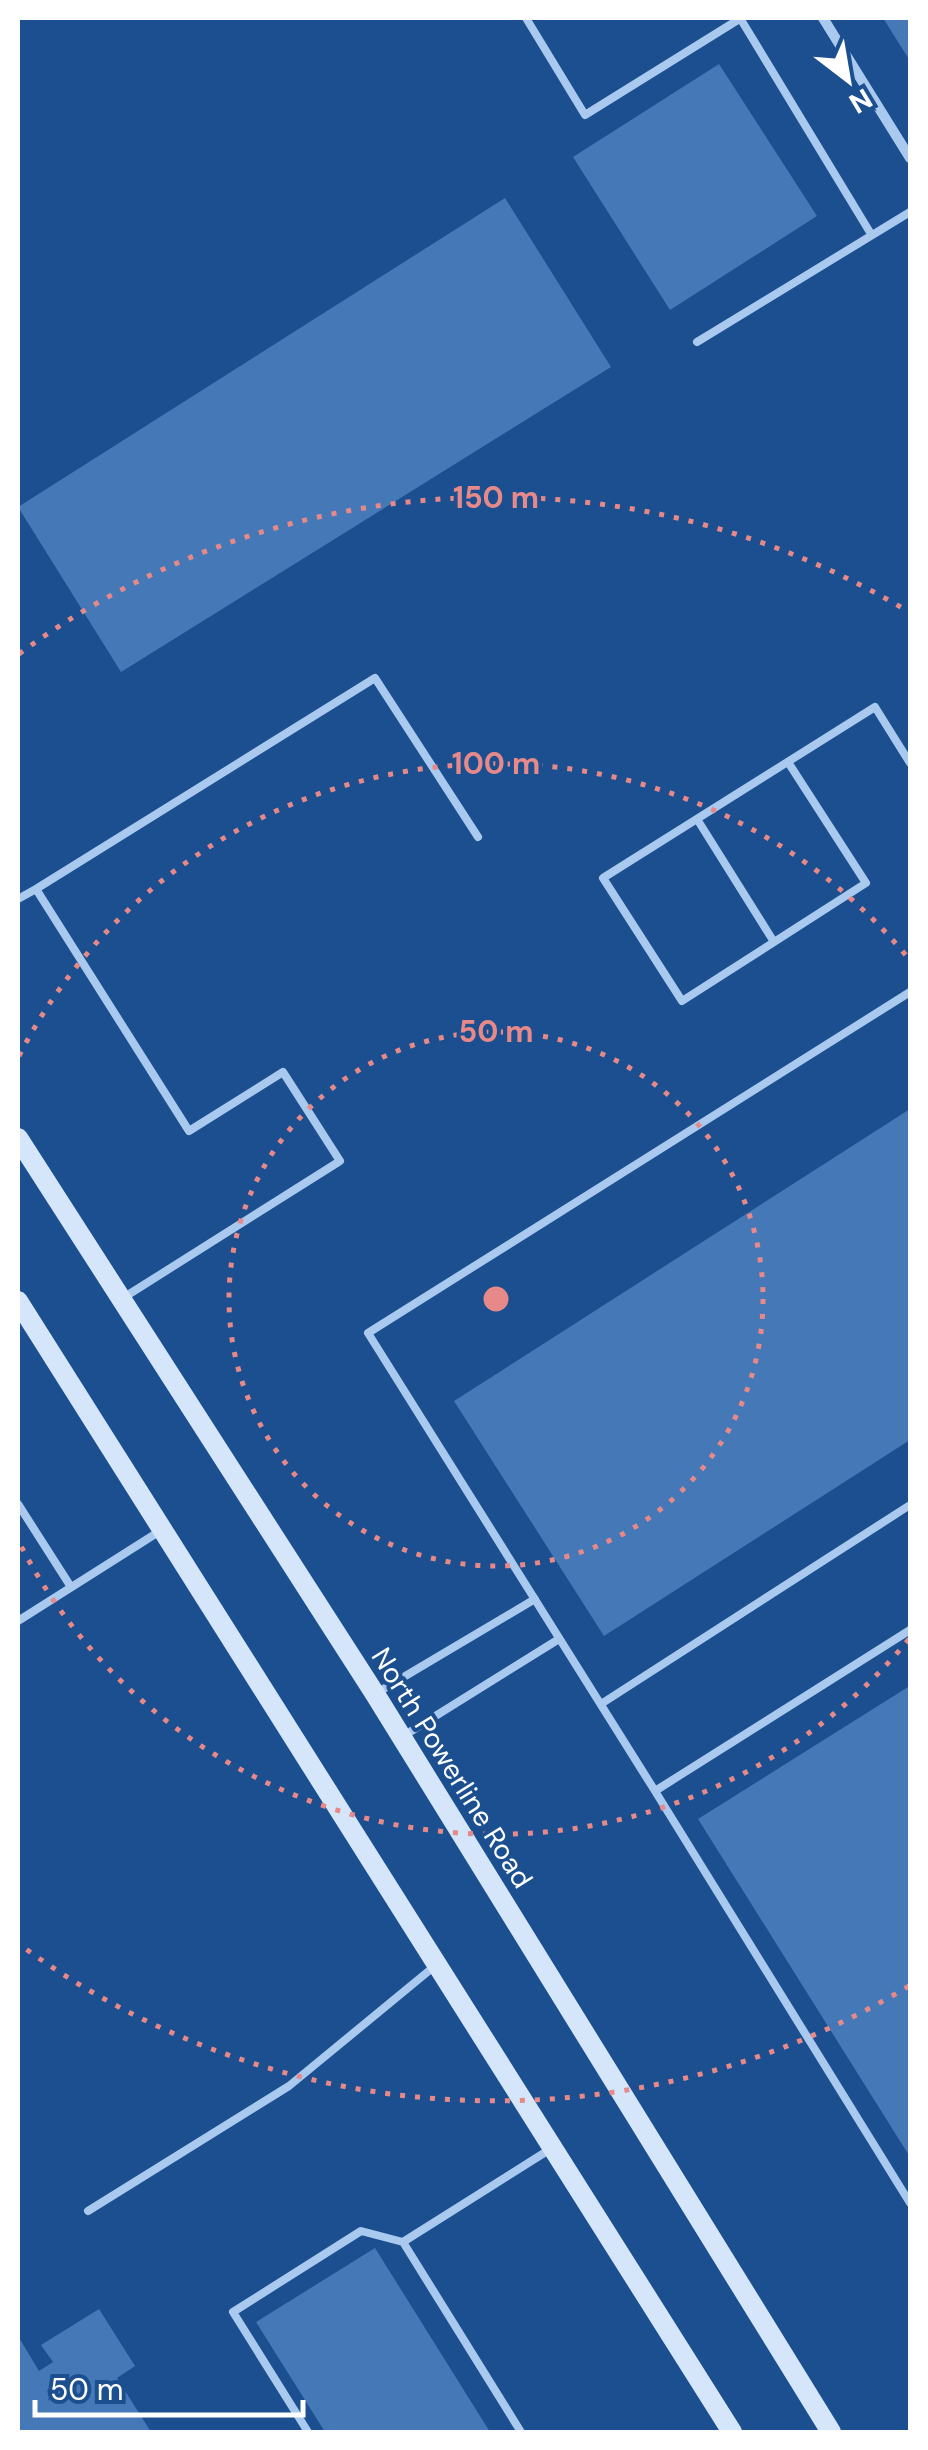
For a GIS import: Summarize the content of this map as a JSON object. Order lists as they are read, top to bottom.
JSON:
{
  "streets": {
    "main road": ["North Powerline Road"]
  },
  "scale_bar": "50 m",
  "north": "bottom right",
  "rings": ["150 m", "100 m", "50 m"]
}
